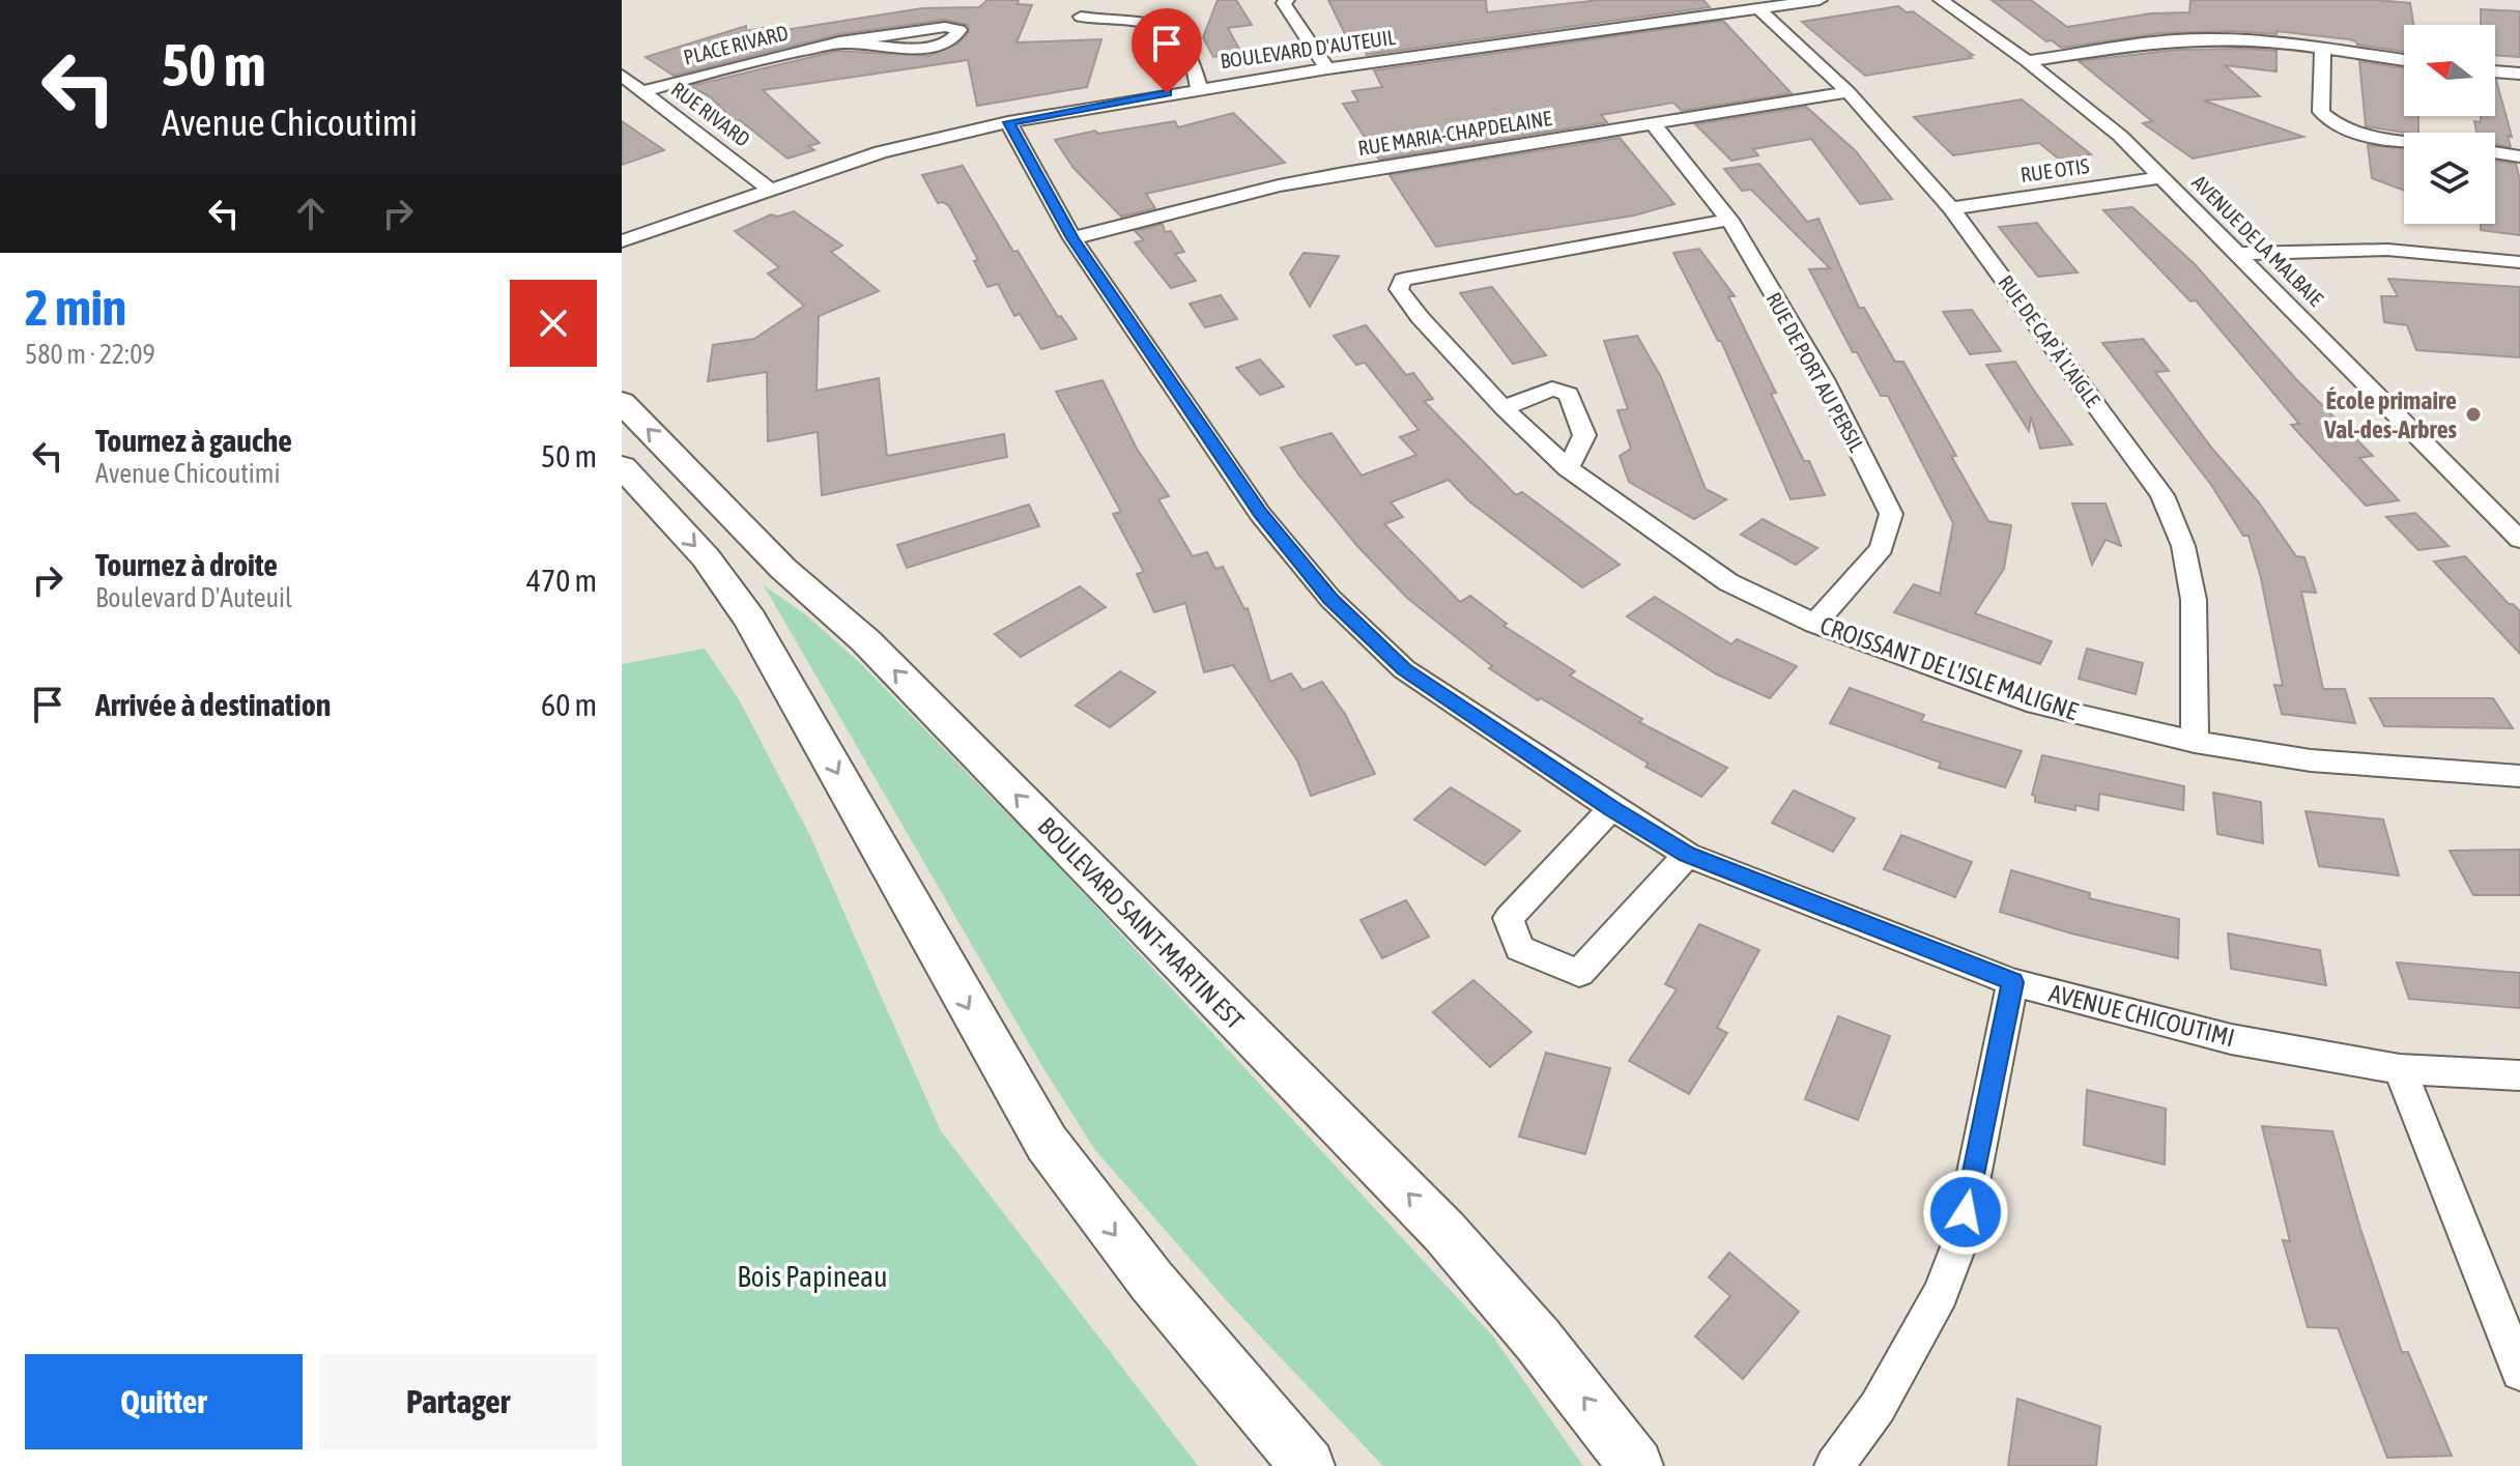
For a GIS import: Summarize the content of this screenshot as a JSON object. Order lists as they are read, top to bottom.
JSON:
{
  "streets": {
    "main road": ["BOULEVARD SAINT-MARTIN EST"],
    "street": [
      "PLACE RIVARD",
      "BOULEVARD D'AUTEUIL",
      "RUE RIVARD",
      "RUE MARIA-CHAPDELAINE",
      "RUE OTIS",
      "AVENUE DE LA MALBAIE",
      "RUE DE CAP À L'AIGLE",
      "RUE DE PORT AU PERSIL",
      "CROISSANT DE L'ISLE MALIGNE",
      "AVENUE CHICOUTIMI"
    ]
  },
  "crossings": [
    ["PLACE RIVARD", "RUE RIVARD"],
    ["BOULEVARD D'AUTEUIL", "RUE RIVARD"],
    ["BOULEVARD D'AUTEUIL", "RUE DE CAP À L'AIGLE"],
    ["BOULEVARD D'AUTEUIL", "AVENUE CHICOUTIMI"],
    ["RUE MARIA-CHAPDELAINE", "RUE DE CAP À L'AIGLE"],
    ["RUE MARIA-CHAPDELAINE", "RUE DE PORT AU PERSIL"],
    ["RUE MARIA-CHAPDELAINE", "AVENUE CHICOUTIMI"],
    ["RUE OTIS", "AVENUE DE LA MALBAIE"],
    ["RUE OTIS", "RUE DE CAP À L'AIGLE"],
    ["RUE DE CAP À L'AIGLE", "CROISSANT DE L'ISLE MALIGNE"],
    ["RUE DE PORT AU PERSIL", "CROISSANT DE L'ISLE MALIGNE"]
  ],
  "parks": ["Bois Papineau"],
  "places": ["École primaire Val-des-Arbres"],
  "north": "left",
  "page": {
    "turn": ["50 m", "Avenue Chicoutimi"],
    "heading": ["2 min", "580 m · 22:09"],
    "list": [
      {
        "name": "Tournez à gauche",
        "note": "Avenue Chicoutimi",
        "value": "50 m"
      },
      {
        "name": "Tournez à droite",
        "note": "Boulevard D'Auteuil",
        "value": "470 m"
      },
      {
        "name": "Arrivée à destination",
        "value": "60 m"
      }
    ],
    "buttons": ["Quitter", "Partager"]
  }
}
